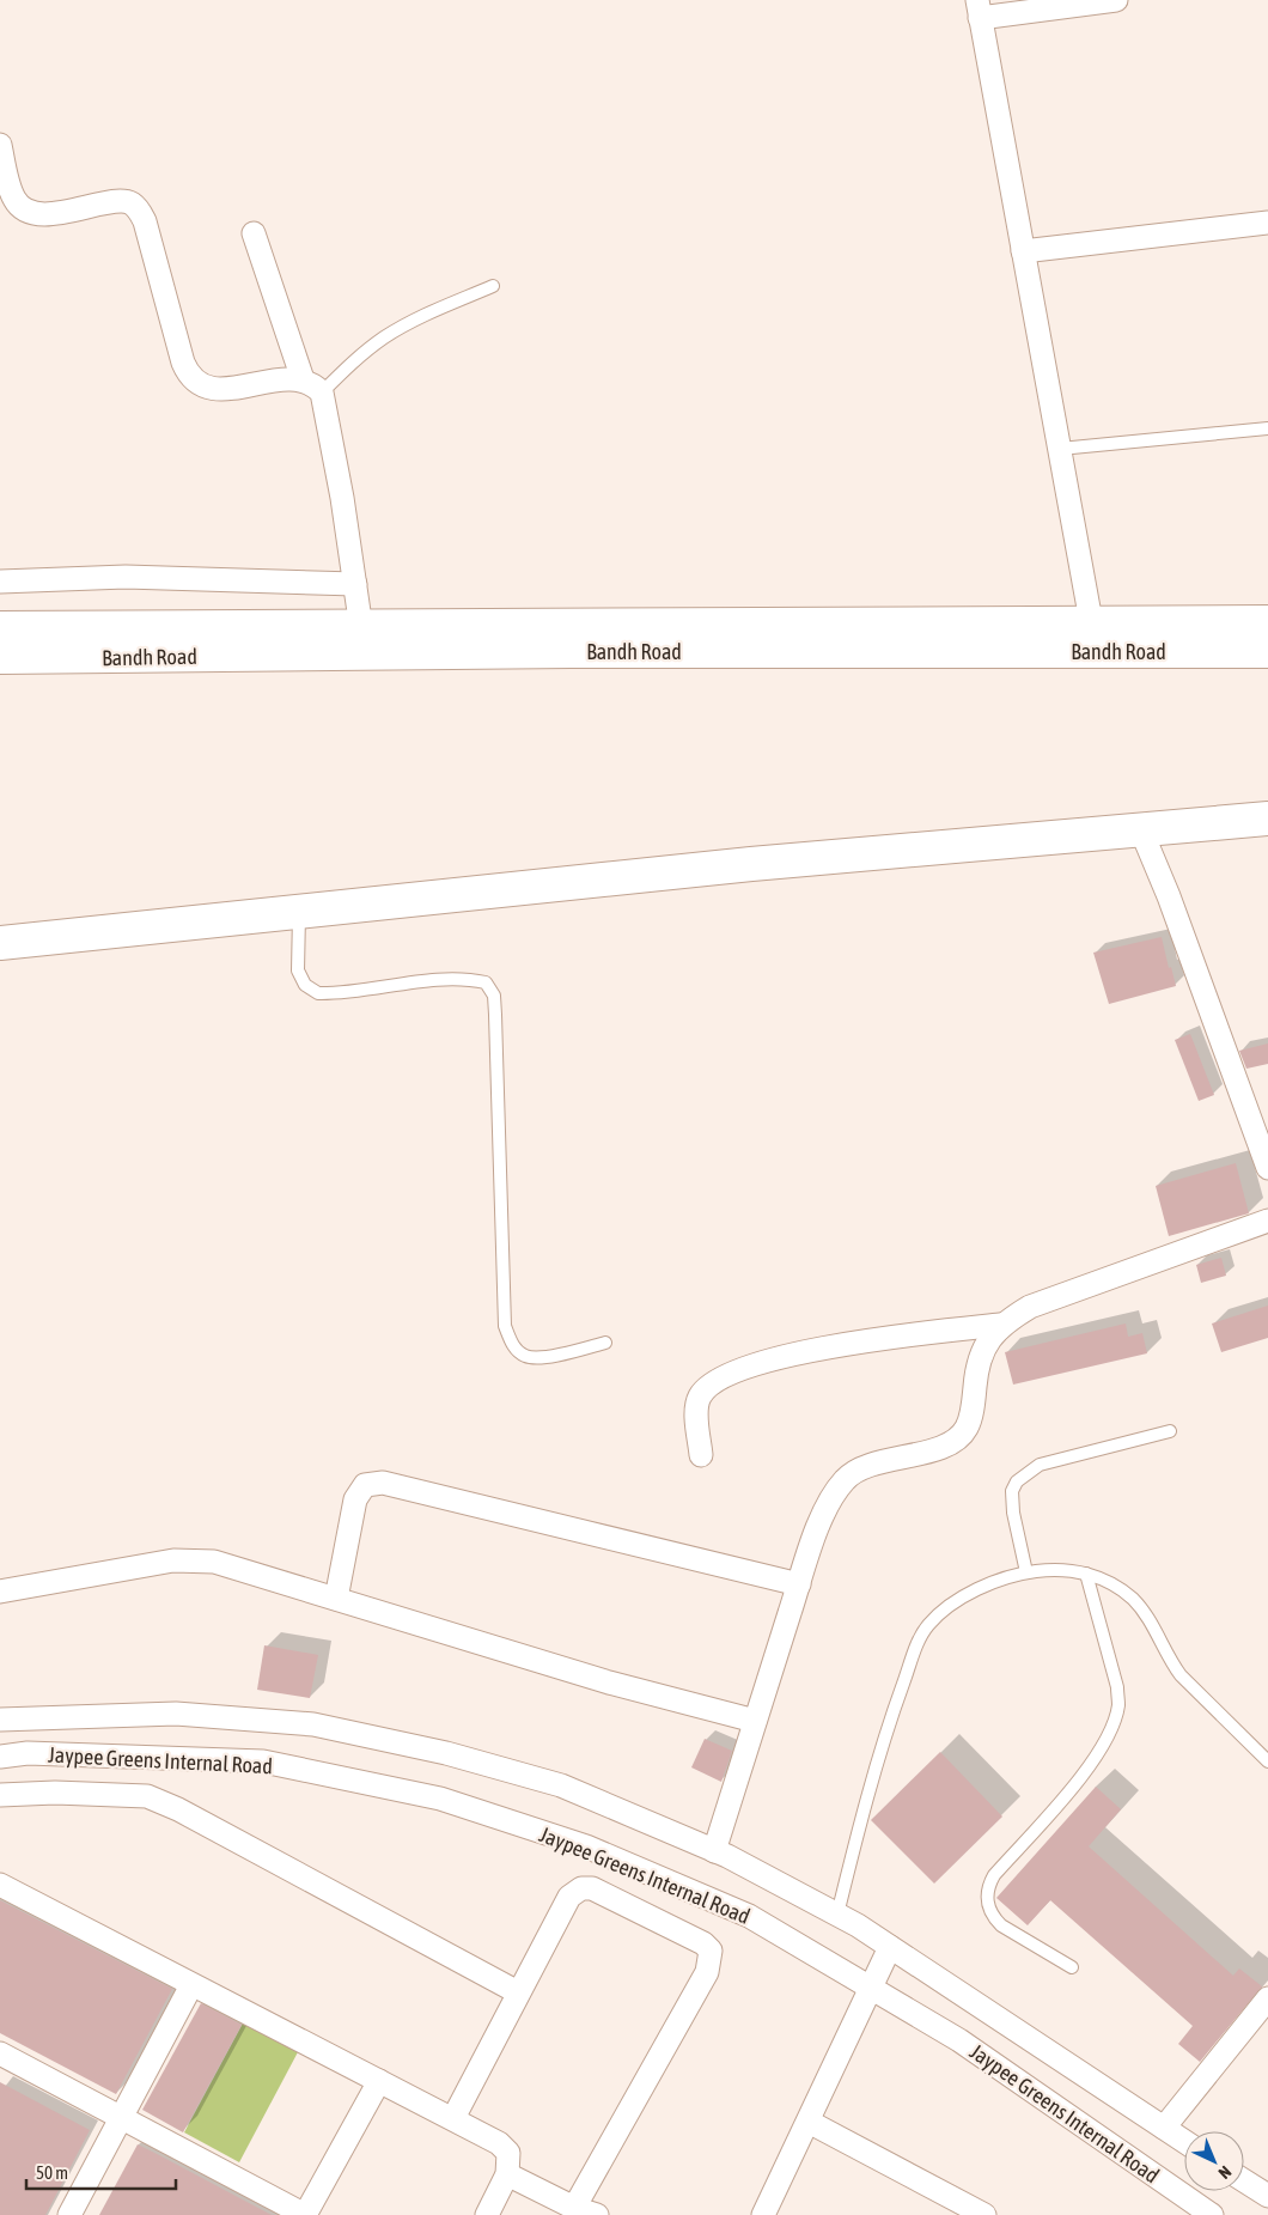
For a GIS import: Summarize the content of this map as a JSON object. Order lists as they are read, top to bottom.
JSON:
{
  "streets": {
    "main road": ["Bandh Road"],
    "street": ["Jaypee Greens Internal Road"]
  },
  "scale_bar": "50 m",
  "north": "bottom right"
}
